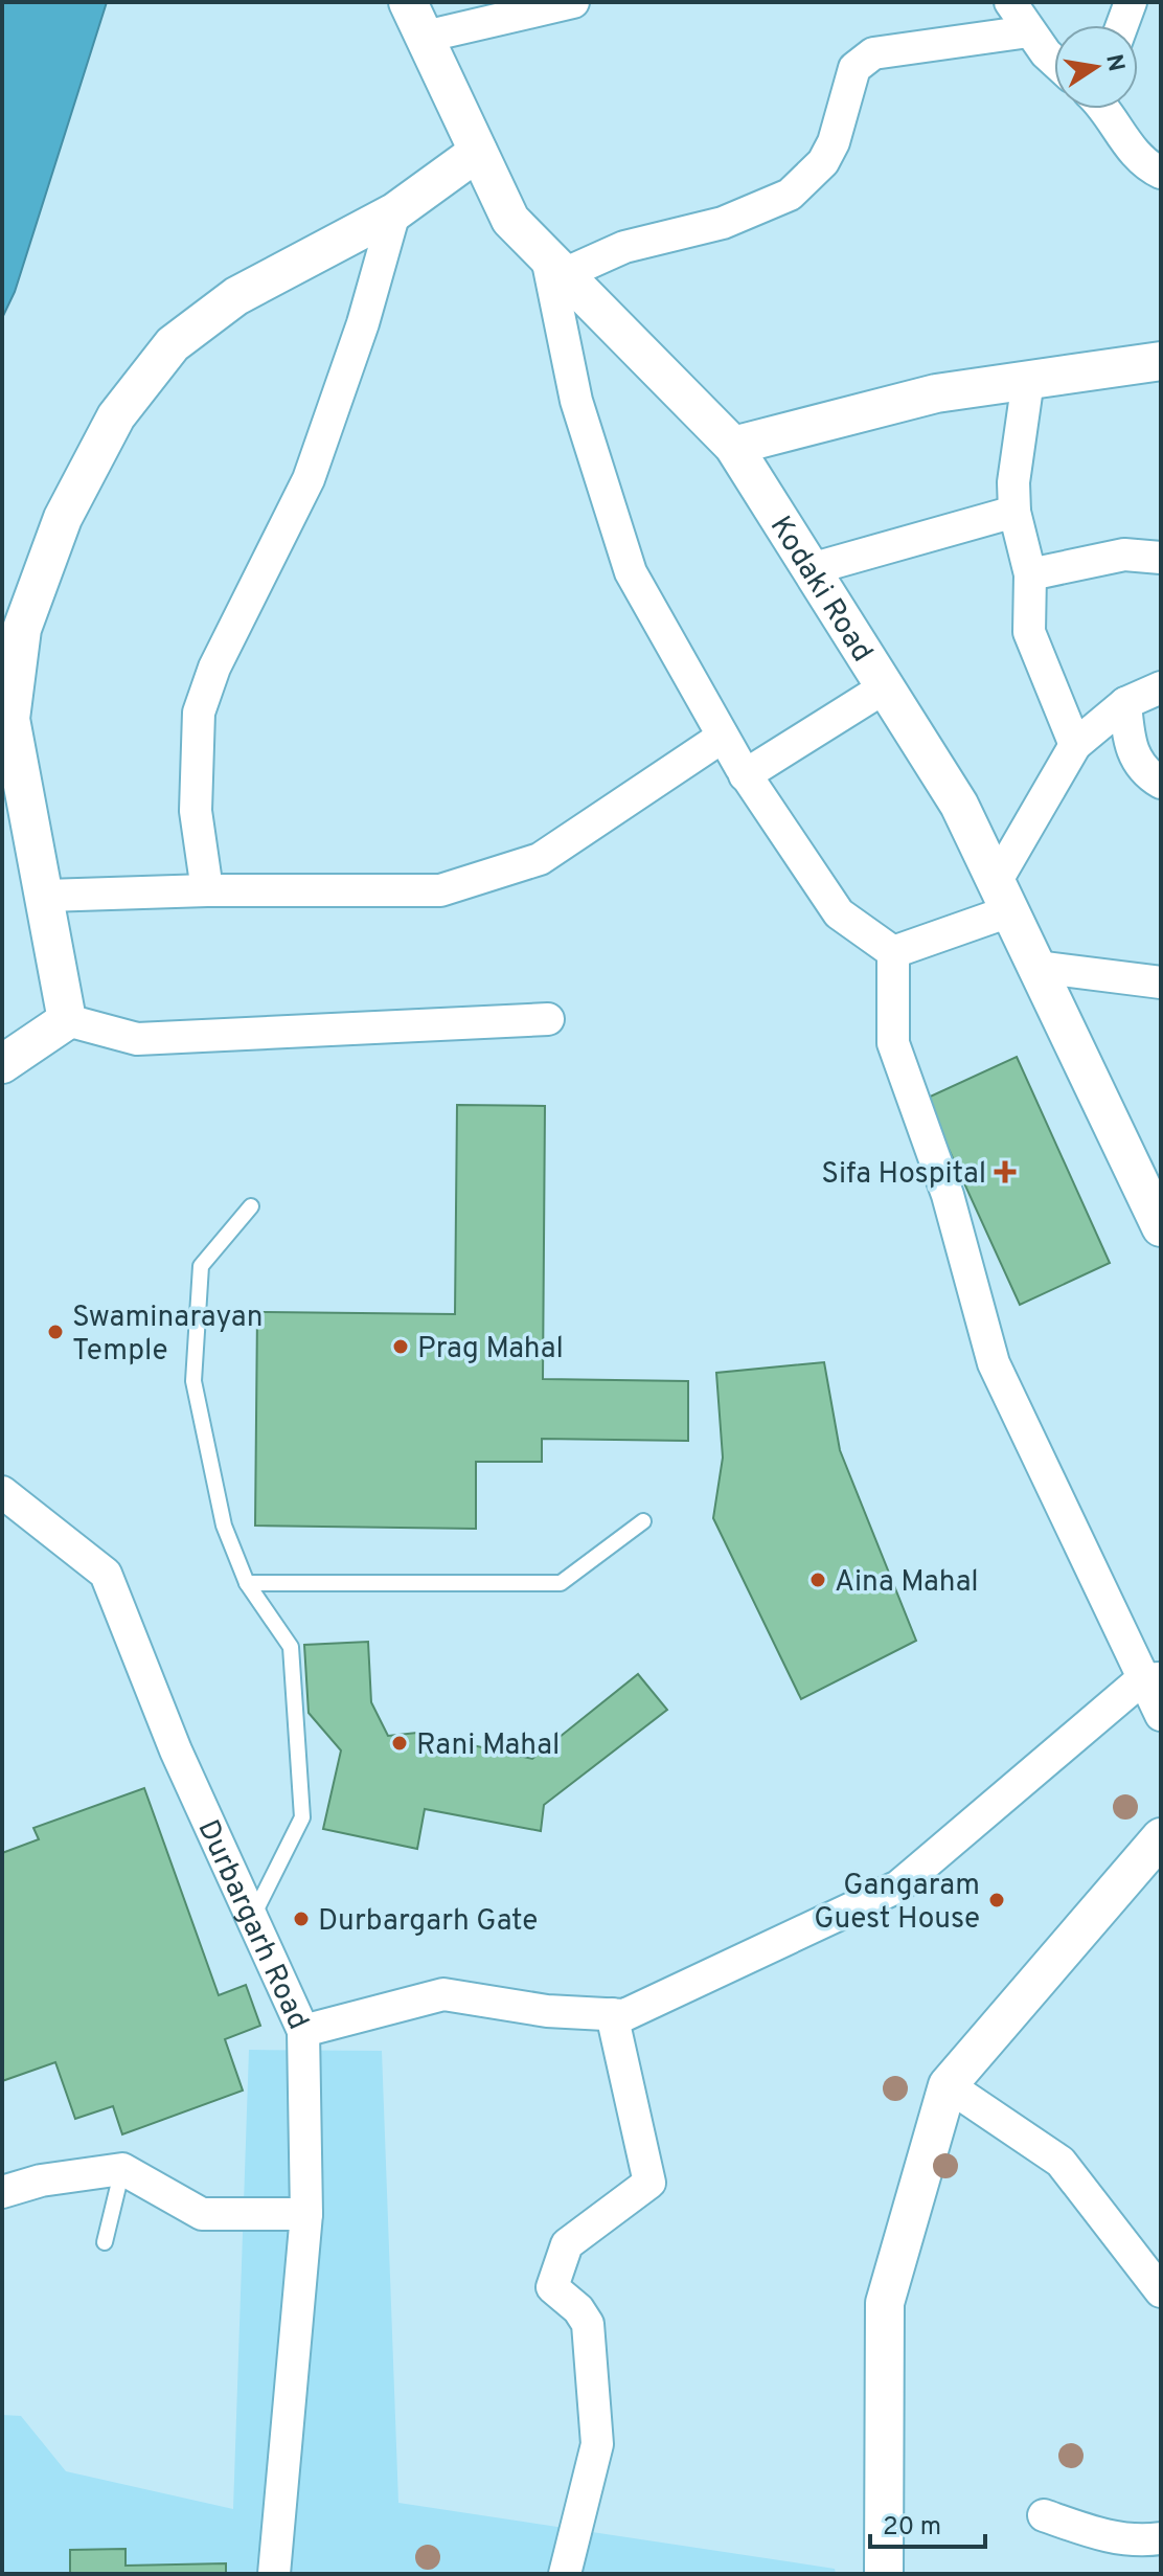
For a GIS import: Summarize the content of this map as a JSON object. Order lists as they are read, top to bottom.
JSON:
{
  "streets": {
    "street": ["Kodaki Road", "Durbargarh Road"]
  },
  "places": {
    "health": ["Sifa Hospital"],
    "other": [
      "Swaminarayan Temple",
      "Prag Mahal",
      "Aina Mahal",
      "Rani Mahal",
      "Gangaram Guest House",
      "Durbargarh Gate"
    ]
  },
  "scale_bar": "20 m",
  "north": "right"
}
